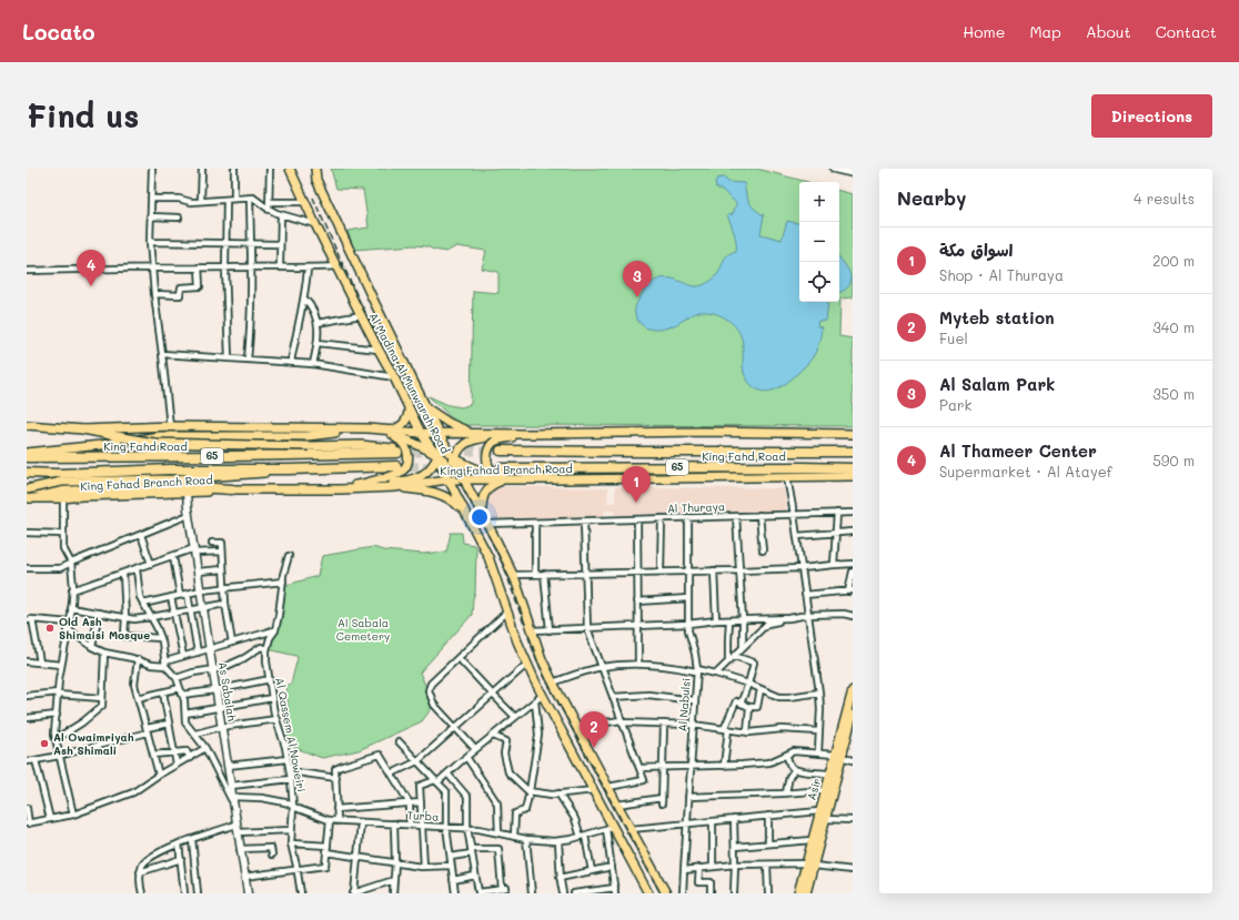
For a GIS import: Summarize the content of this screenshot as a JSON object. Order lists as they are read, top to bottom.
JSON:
{
  "streets": {
    "highway": ["King Fahd Road", "65"],
    "main road": [
      "Al Madina Al Munwarah Road",
      "King Fahad Branch Road",
      "As Sabalah",
      "Asir"
    ],
    "street": [
      "Al Thuraya",
      "Al Nabulsi",
      "Al Qassem Al Noweiri",
      "Turba"
    ]
  },
  "crossings": [
    ["Al Madina Al Munwarah Road", "King Fahad Branch Road"],
    ["Al Madina Al Munwarah Road", "Turba"],
    ["King Fahad Branch Road", "As Sabalah"],
    ["Al Thuraya", "Al Nabulsi"],
    ["As Sabalah", "Turba"],
    ["Al Qassem Al Noweiri", "Turba"]
  ],
  "parks": ["Al Sabala Cemetery"],
  "places": ["Old Ash Shimaisi Mosque", "Al Owaimriyah Ash Shimali"],
  "page": {
    "header": "Locato",
    "nav": [
      "Home",
      "Map",
      "About",
      "Contact"
    ],
    "buttons": "Directions",
    "title": "Find us",
    "heading": ["Nearby", "4 results"],
    "map_buttons": ["+", "−"],
    "list": [
      {
        "mark": "1",
        "name": "اسواق مكة",
        "note": "Shop · Al Thuraya",
        "value": "200 m"
      },
      {
        "mark": "2",
        "name": "Myteb station",
        "note": "Fuel",
        "value": "340 m"
      },
      {
        "mark": "3",
        "name": "Al Salam Park",
        "note": "Park",
        "value": "350 m"
      },
      {
        "mark": "4",
        "name": "Al Thameer Center",
        "note": "Supermarket · Al Atayef",
        "value": "590 m"
      }
    ],
    "pins": [
      "4",
      "3",
      "1",
      "2"
    ]
  }
}
